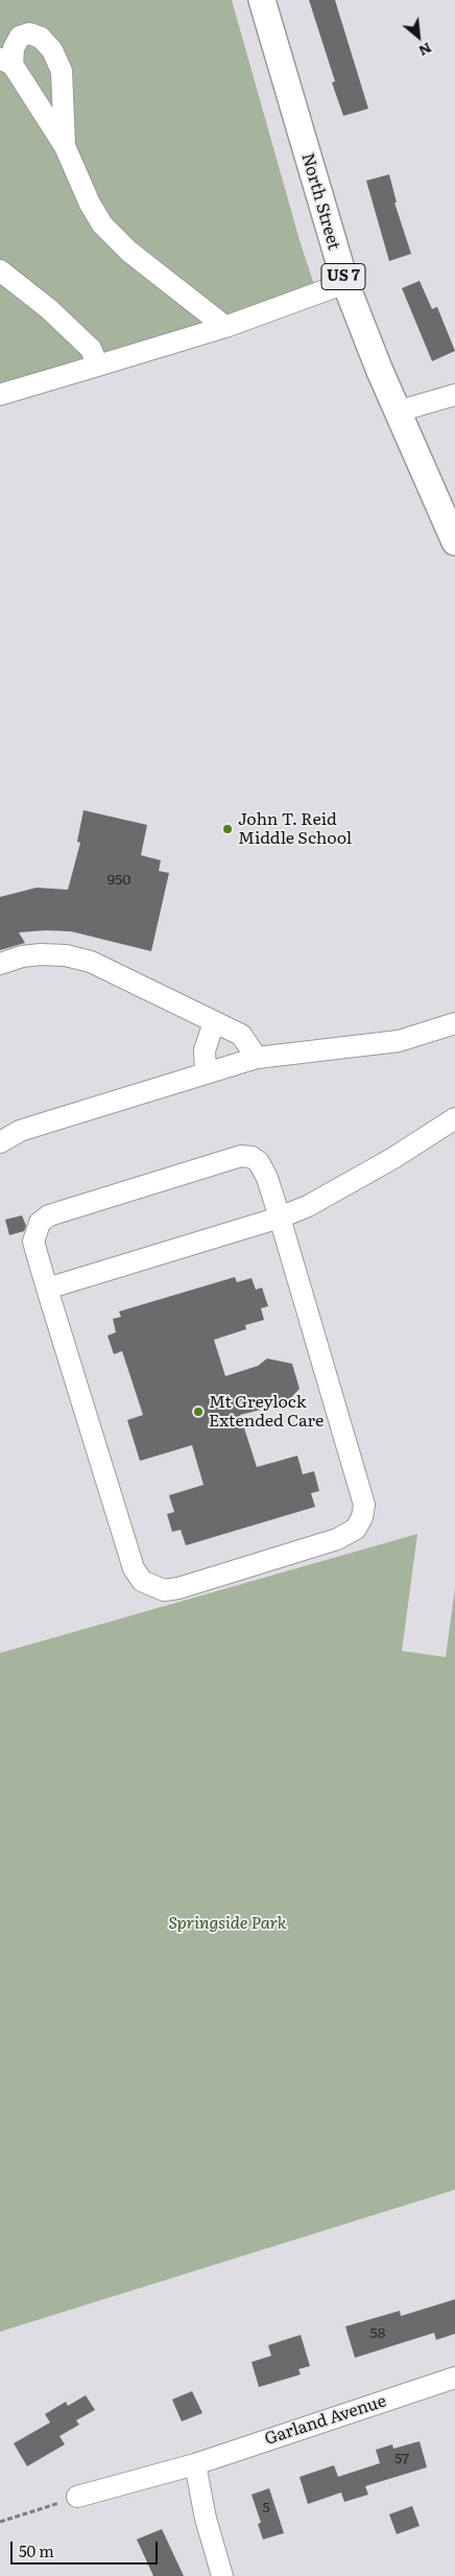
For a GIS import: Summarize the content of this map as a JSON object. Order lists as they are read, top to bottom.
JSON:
{
  "streets": {
    "main road": ["North Street", "US 7"],
    "street": ["Garland Avenue"]
  },
  "parks": ["Springside Park"],
  "places": ["John T. Reid Middle School", "Mt Greylock Extended Care"],
  "house_numbers": [
    "950",
    "58",
    "57",
    "5"
  ],
  "scale_bar": "50 m",
  "north": "bottom right"
}
